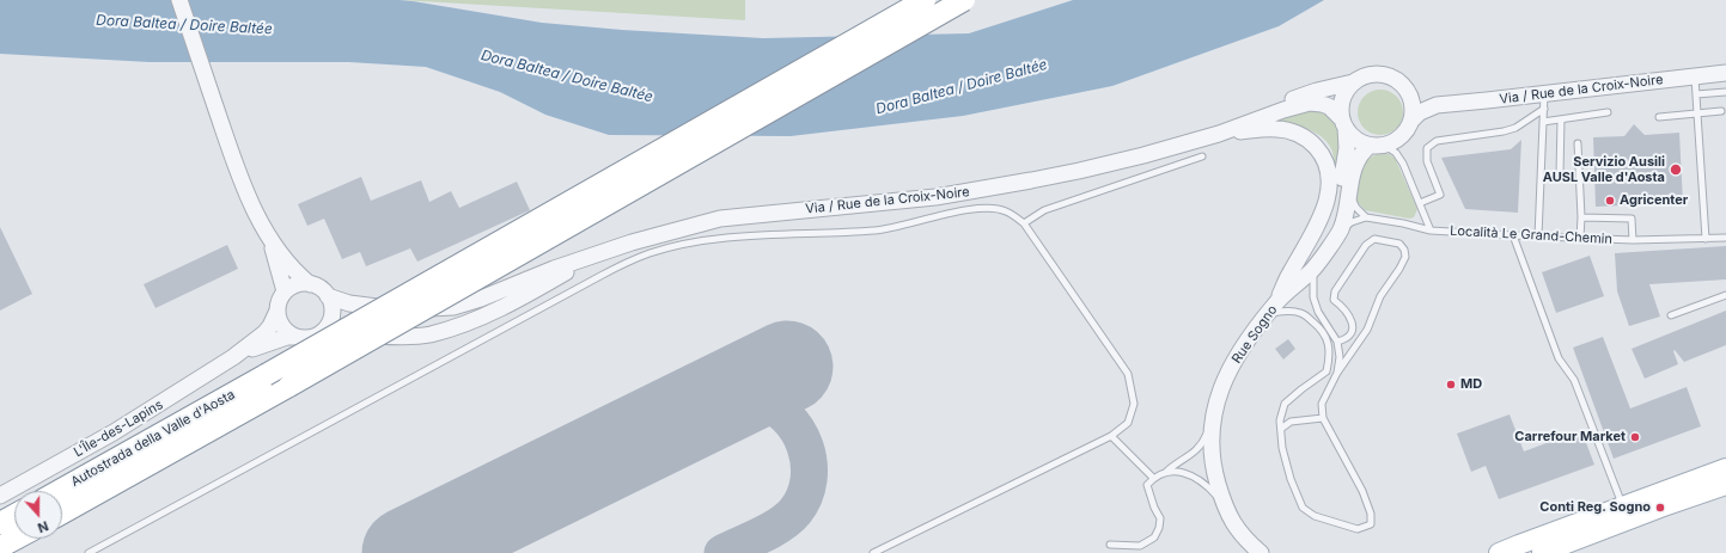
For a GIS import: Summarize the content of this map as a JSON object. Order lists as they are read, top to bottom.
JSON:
{
  "streets": {
    "highway": ["Autostrada della Valle d'Aosta"],
    "street": ["Via / Rue de la Croix-Noire", "Rue Sogno", "L'Île-des-Lapins"],
    "lane": ["Località Le Grand-Chemin"]
  },
  "crossings": [
    ["Via / Rue de la Croix-Noire", "Rue Sogno"],
    ["Via / Rue de la Croix-Noire", "L'Île-des-Lapins"]
  ],
  "water": ["Dora Baltea / Doire Baltée"],
  "places": [
    "Servizio Ausili AUSL Valle d'Aosta",
    "Agricenter",
    "MD",
    "Carrefour Market",
    "Conti Reg. Sogno"
  ],
  "north": "bottom"
}
